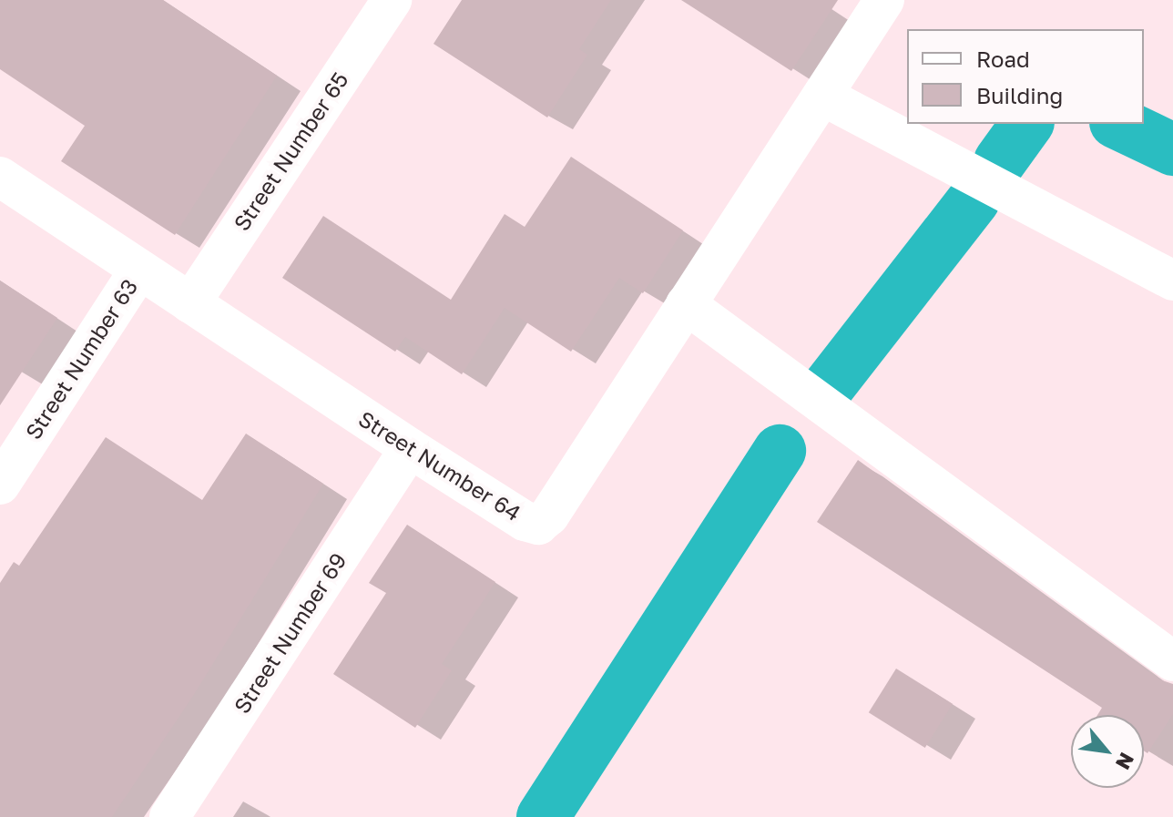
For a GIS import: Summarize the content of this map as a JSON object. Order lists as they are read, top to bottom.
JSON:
{
  "streets": {
    "street": [
      "Street Number 65",
      "Street Number 63",
      "Street Number 64",
      "Street Number 69"
    ]
  },
  "crossings": [
    ["Street Number 65", "Street Number 64"],
    ["Street Number 63", "Street Number 64"],
    ["Street Number 64", "Street Number 69"]
  ],
  "legend": ["Road", "Building"],
  "north": "bottom right"
}
